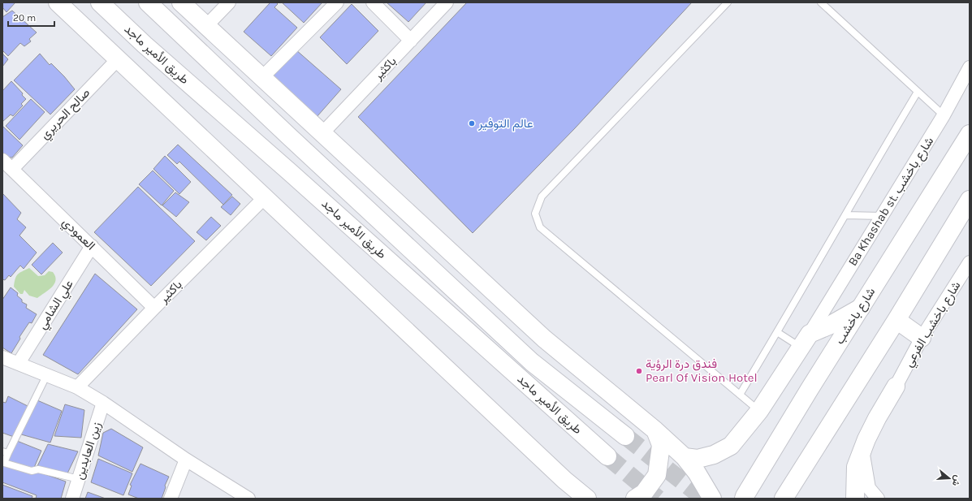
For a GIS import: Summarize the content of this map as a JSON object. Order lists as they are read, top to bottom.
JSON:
{
  "streets": {
    "main road": ["طريق الأمير ماجد", "شارع باخشب"],
    "street": [
      "باكثير",
      "صالح الحريري",
      "Ba Khashab st. شارع باخشب",
      "العمودي",
      "علي الشامي",
      "شارع باخشب الفرعي",
      "زين العابدين"
    ]
  },
  "crossings": [
    ["باكثير", "العمودي"],
    ["صالح الحريري", "العمودي"],
    ["العمودي", "علي الشامي"]
  ],
  "places": ["عالم التوفير", "فندق درة الرؤية Pearl Of Vision Hotel"],
  "scale_bar": "20 m",
  "north": "right"
}
